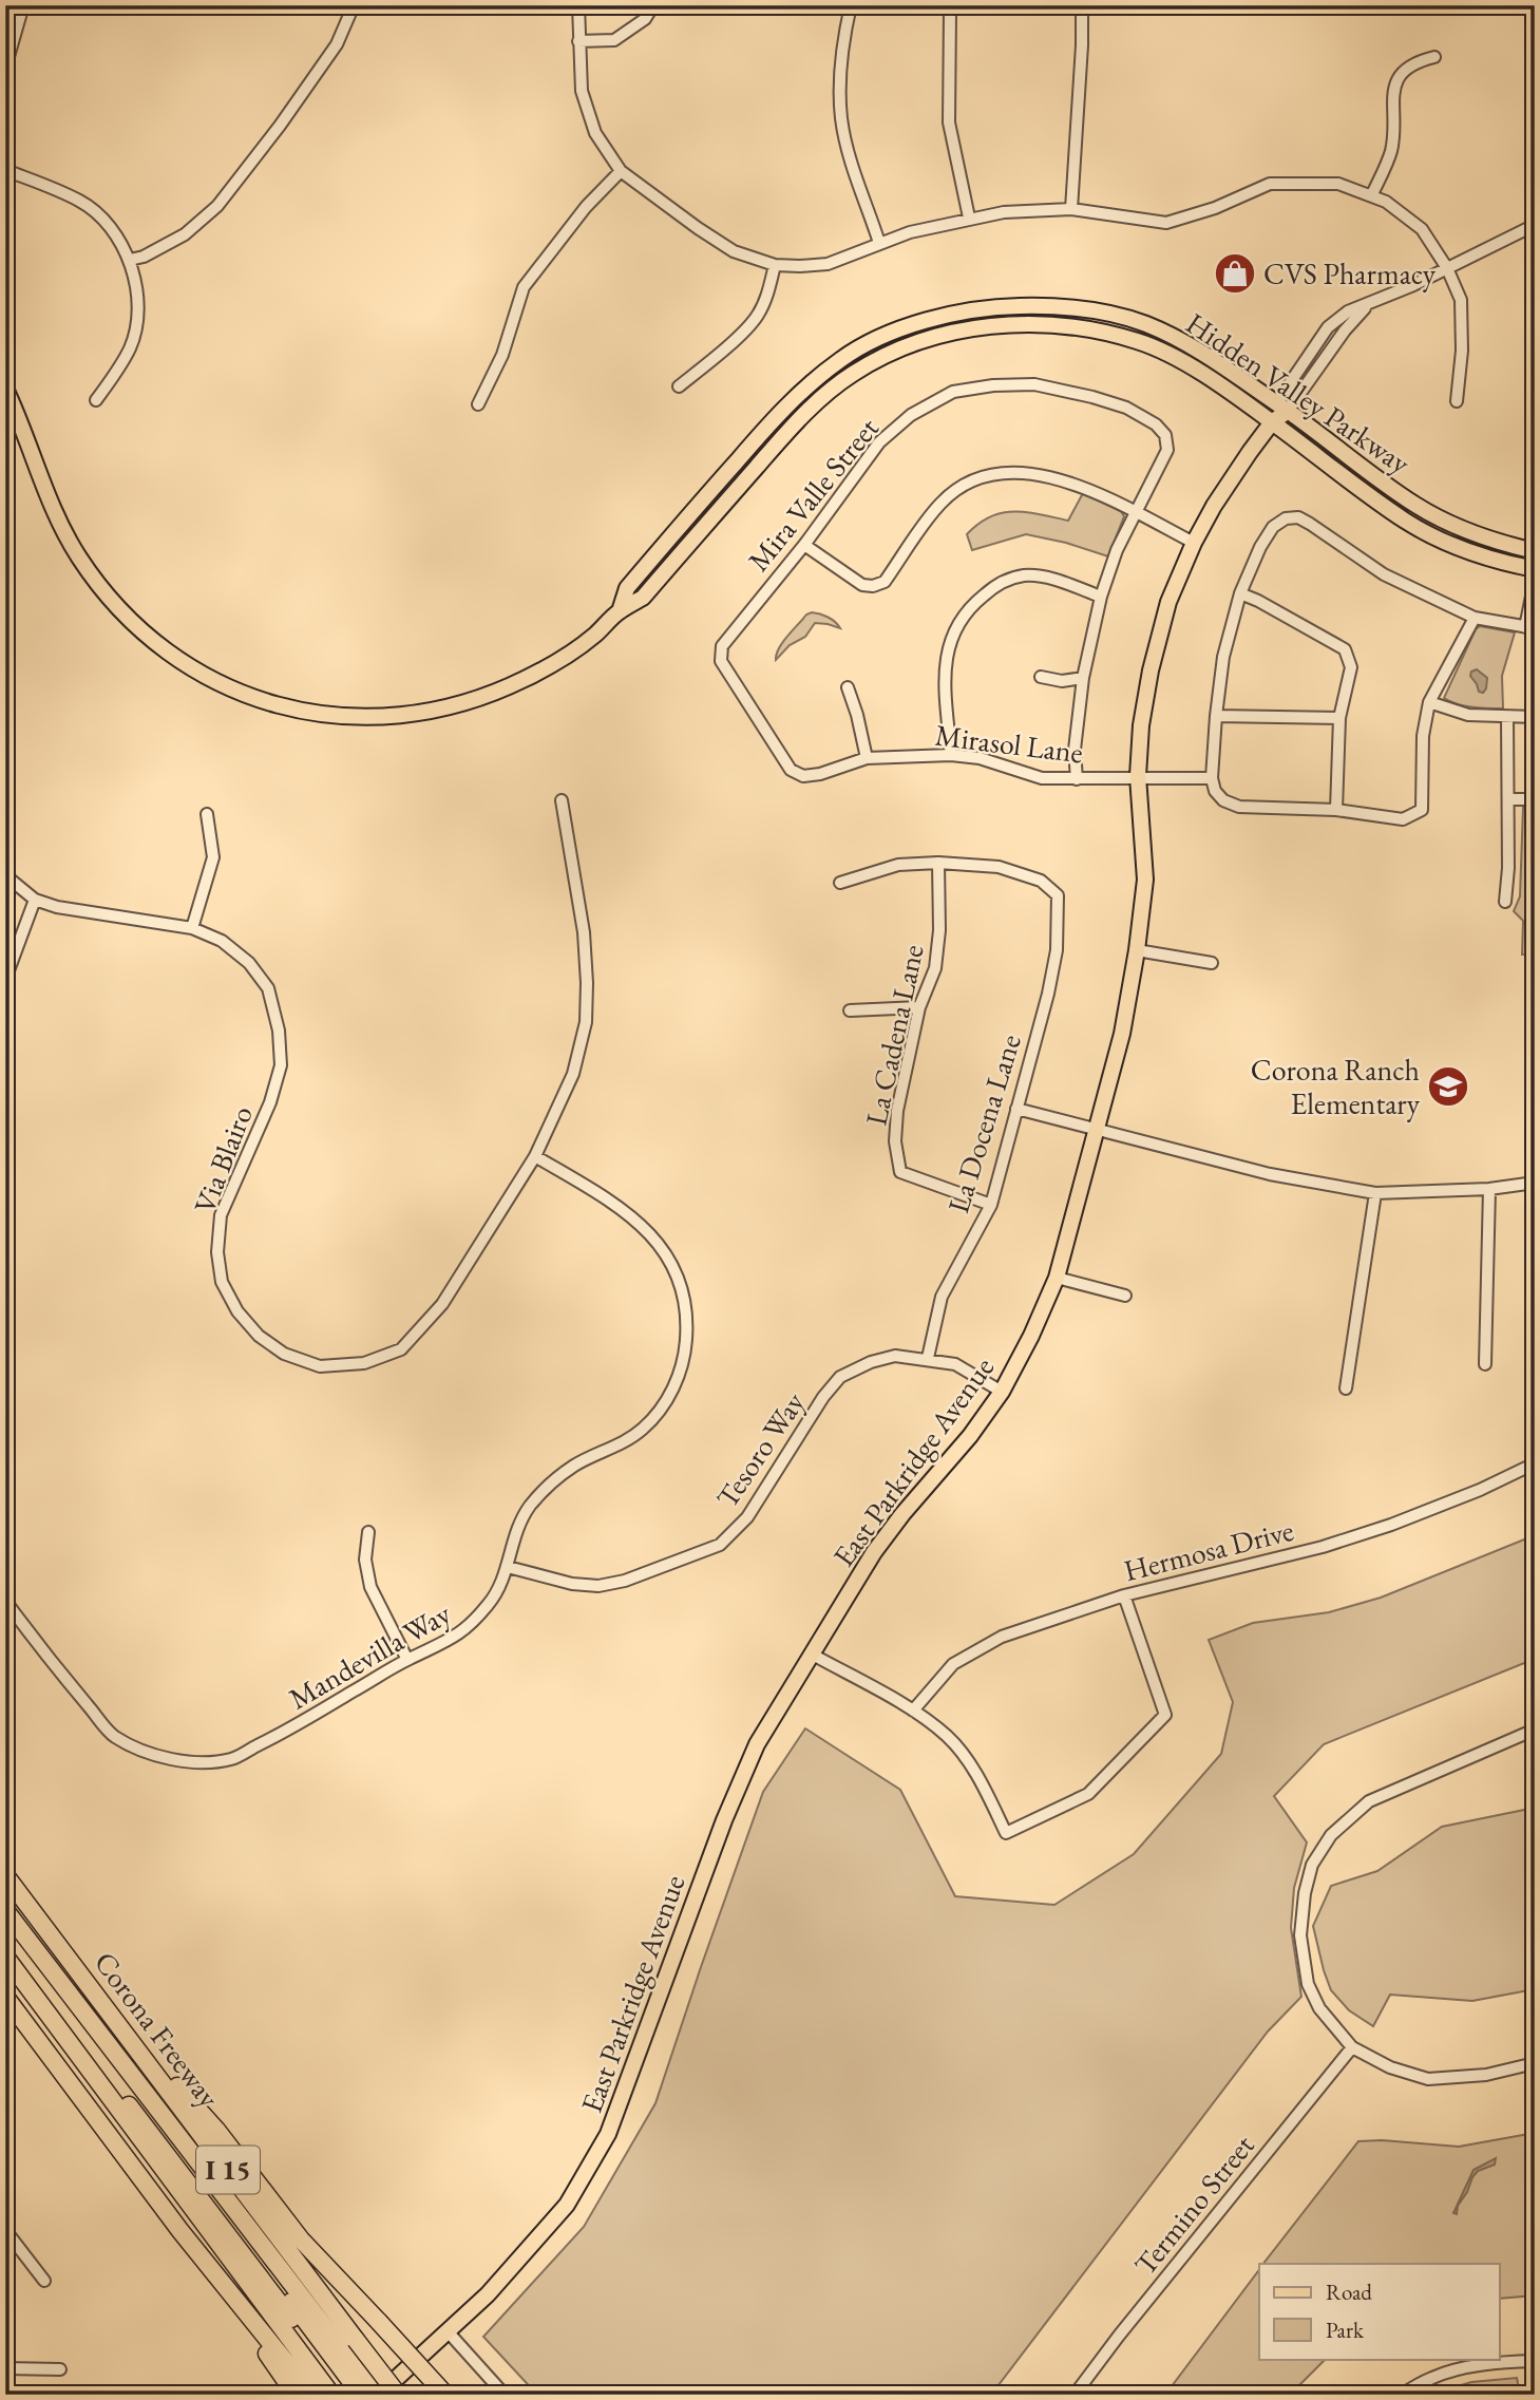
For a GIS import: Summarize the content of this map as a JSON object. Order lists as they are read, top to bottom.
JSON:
{
  "streets": {
    "highway": ["Corona Freeway", "I 15"],
    "main road": ["Hidden Valley Parkway", "East Parkridge Avenue"],
    "street": [
      "Mira Valle Street",
      "Mirasol Lane",
      "La Cadena Lane",
      "La Docena Lane",
      "Via Blairo",
      "Tesoro Way",
      "Hermosa Drive",
      "Mandevilla Way",
      "Termino Street"
    ]
  },
  "crossings": [
    ["Hidden Valley Parkway", "East Parkridge Avenue"],
    ["Mira Valle Street", "Mirasol Lane"],
    ["Mirasol Lane", "East Parkridge Avenue"],
    ["La Cadena Lane", "La Docena Lane"],
    ["La Docena Lane", "Tesoro Way"],
    ["Via Blairo", "Mandevilla Way"],
    ["Tesoro Way", "East Parkridge Avenue"],
    ["Tesoro Way", "Mandevilla Way"],
    ["Corona Freeway", "I 15"]
  ],
  "places": {
    "shop": ["CVS Pharmacy"],
    "school or university": ["Corona Ranch Elementary"]
  },
  "legend": ["Road", "Park"]
}
